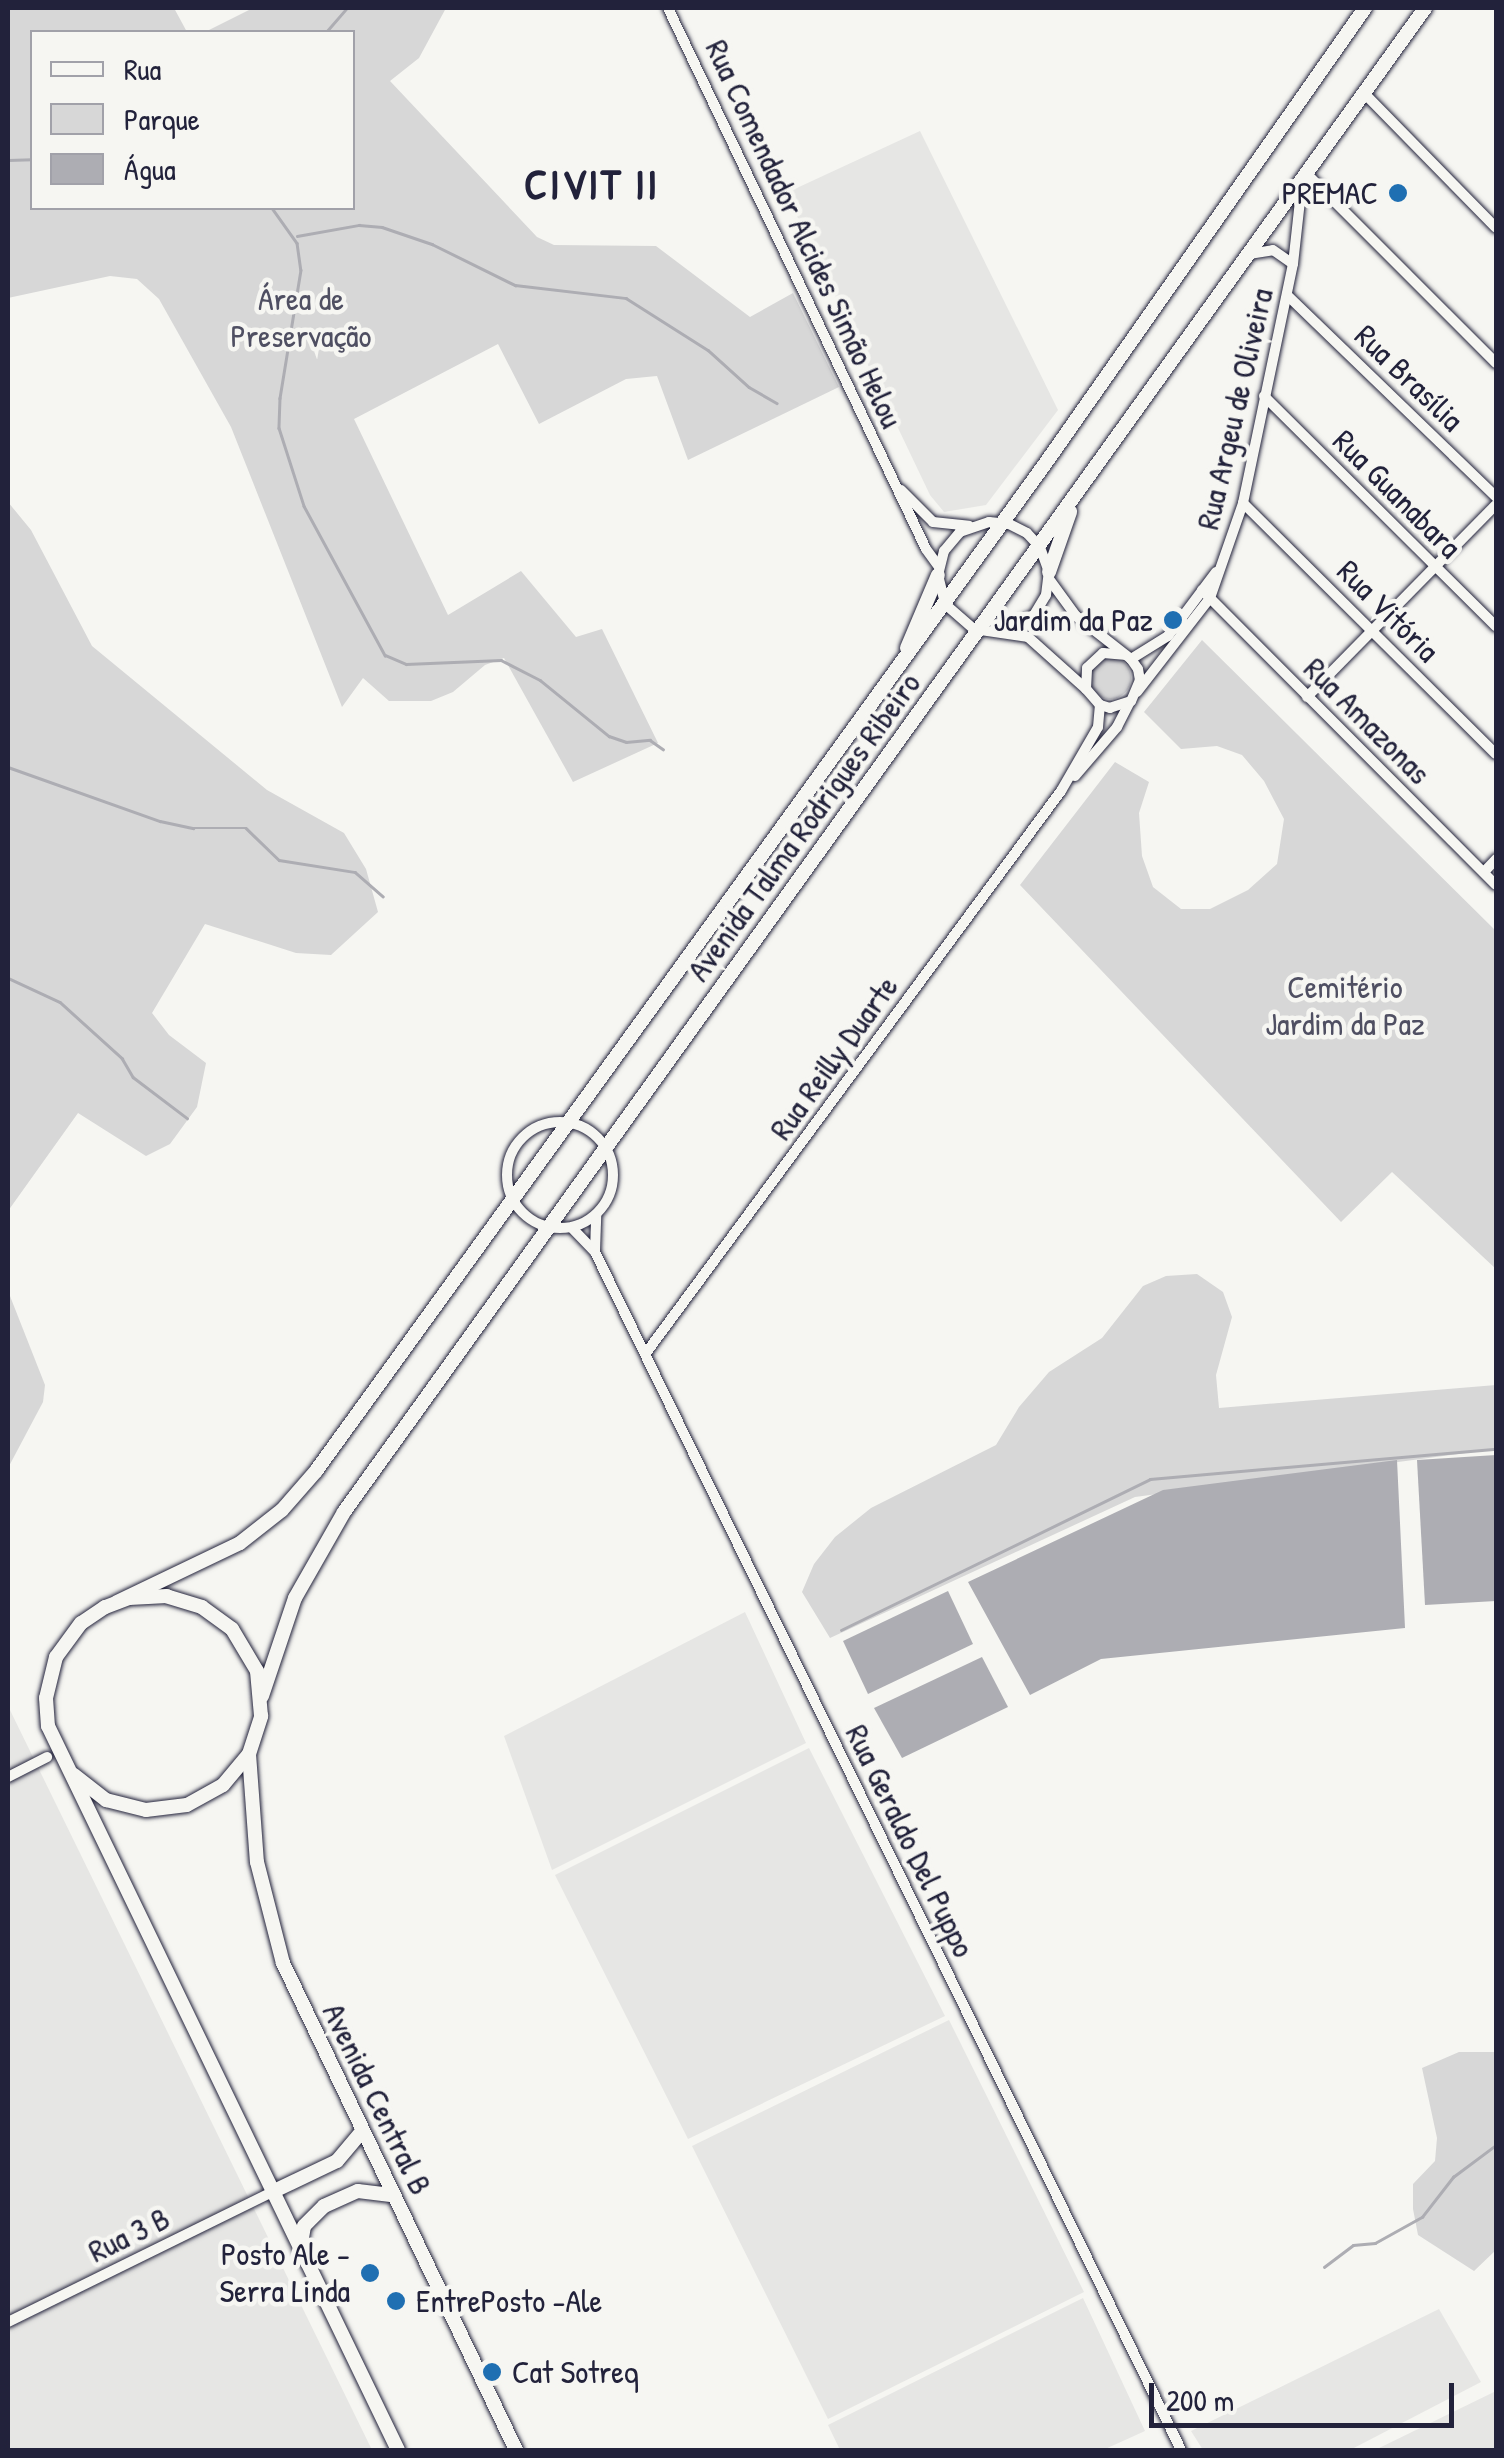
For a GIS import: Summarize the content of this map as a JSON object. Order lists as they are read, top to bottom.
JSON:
{
  "streets": {
    "main road": ["Avenida Talma Rodrigues Ribeiro", "Avenida Central B"],
    "street": [
      "Rua Comendador Alcides Simão Helou",
      "Rua Brasília",
      "Rua Argeu de Oliveira",
      "Rua Guanabara",
      "Rua Vitória",
      "Rua Amazonas",
      "Rua Reilly Duarte",
      "Rua Geraldo Del Puppo",
      "Rua 3 B"
    ]
  },
  "crossings": [
    ["Rua Comendador Alcides Simão Helou", "Avenida Talma Rodrigues Ribeiro"],
    ["Rua Brasília", "Rua Argeu de Oliveira"],
    ["Rua Argeu de Oliveira", "Rua Guanabara"],
    ["Rua Argeu de Oliveira", "Rua Vitória"],
    ["Rua Argeu de Oliveira", "Avenida Talma Rodrigues Ribeiro"],
    ["Rua Argeu de Oliveira", "Rua Reilly Duarte"],
    ["Rua Amazonas", "Rua Reilly Duarte"],
    ["Avenida Talma Rodrigues Ribeiro", "Avenida Central B"],
    ["Rua Reilly Duarte", "Rua Geraldo Del Puppo"],
    ["Avenida Central B", "Rua 3 B"]
  ],
  "districts": ["CIVIT II"],
  "parks": ["Área de Preservação", "Cemitério Jardim da Paz"],
  "places": [
    "PREMAC",
    "Jardim da Paz",
    "Posto Ale - Serra Linda",
    "EntrePosto -Ale",
    "Cat Sotreq"
  ],
  "legend": ["Rua", "Parque", "Água"],
  "scale_bar": "200 m"
}
